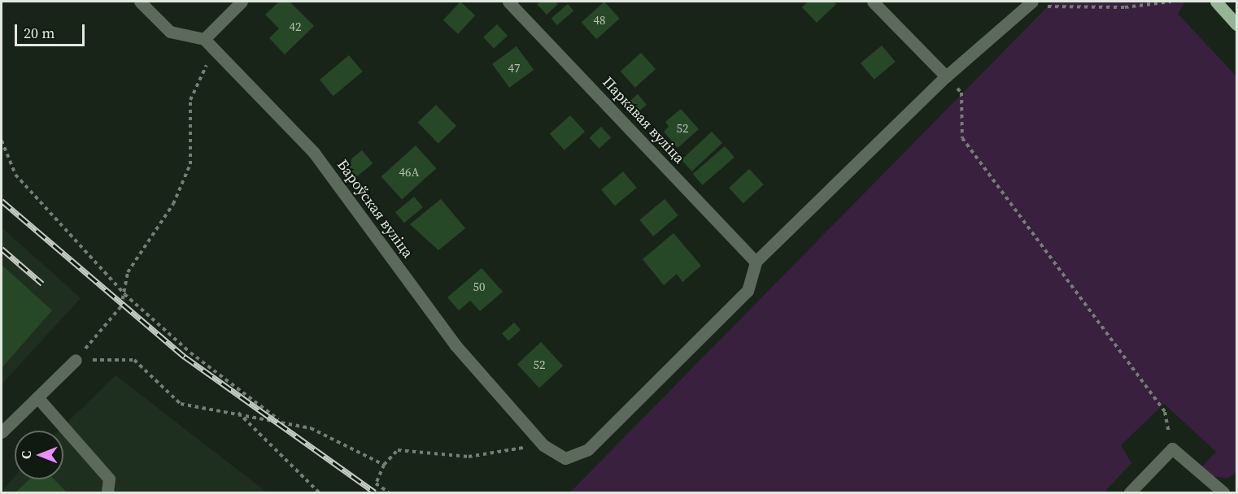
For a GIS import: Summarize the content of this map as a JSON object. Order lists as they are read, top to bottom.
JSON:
{
  "streets": {
    "street": ["Паркавая вуліца", "Бароўская вуліца"]
  },
  "crossings": [
    ["Паркавая вуліца", "Бароўская вуліца"]
  ],
  "house_numbers": [
    "48",
    "42",
    "47",
    "52",
    "46А",
    "50",
    "52"
  ],
  "scale_bar": "20 m",
  "north": "left"
}
